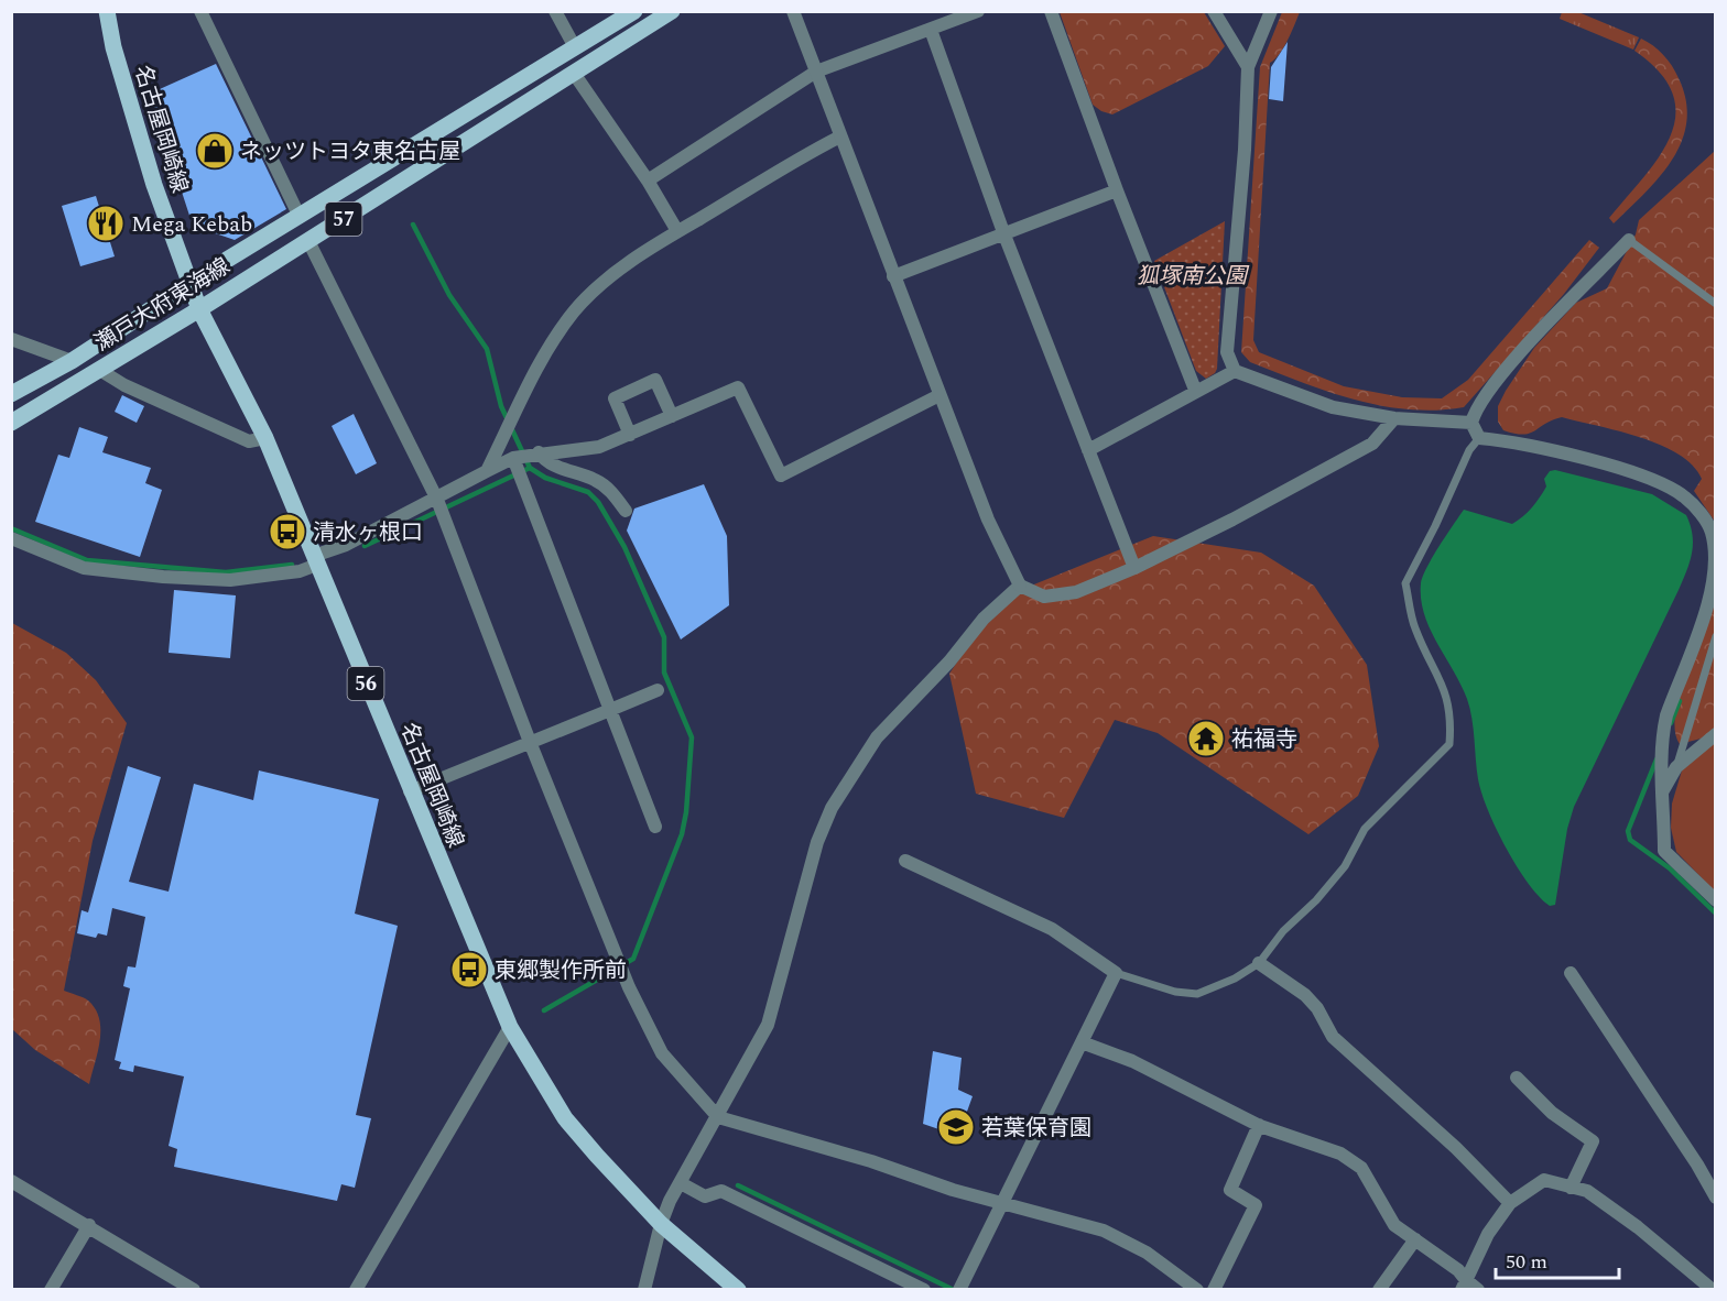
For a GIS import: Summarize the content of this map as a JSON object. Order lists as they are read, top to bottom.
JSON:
{
  "streets": {
    "main road": [
      "名古屋岡崎線",
      "57",
      "瀬戸大府東海線",
      "56"
    ]
  },
  "crossings": [
    ["名古屋岡崎線", "瀬戸大府東海線"]
  ],
  "parks": ["狐塚南公園"],
  "places": {
    "shop": ["ネッツトヨタ東名古屋"],
    "restaurant": ["Mega Kebab"],
    "bus stop": ["清水ヶ根口", "東郷製作所前"],
    "temple": ["祐福寺"],
    "school or university": ["若葉保育園"]
  },
  "scale_bar": "50 m"
}
